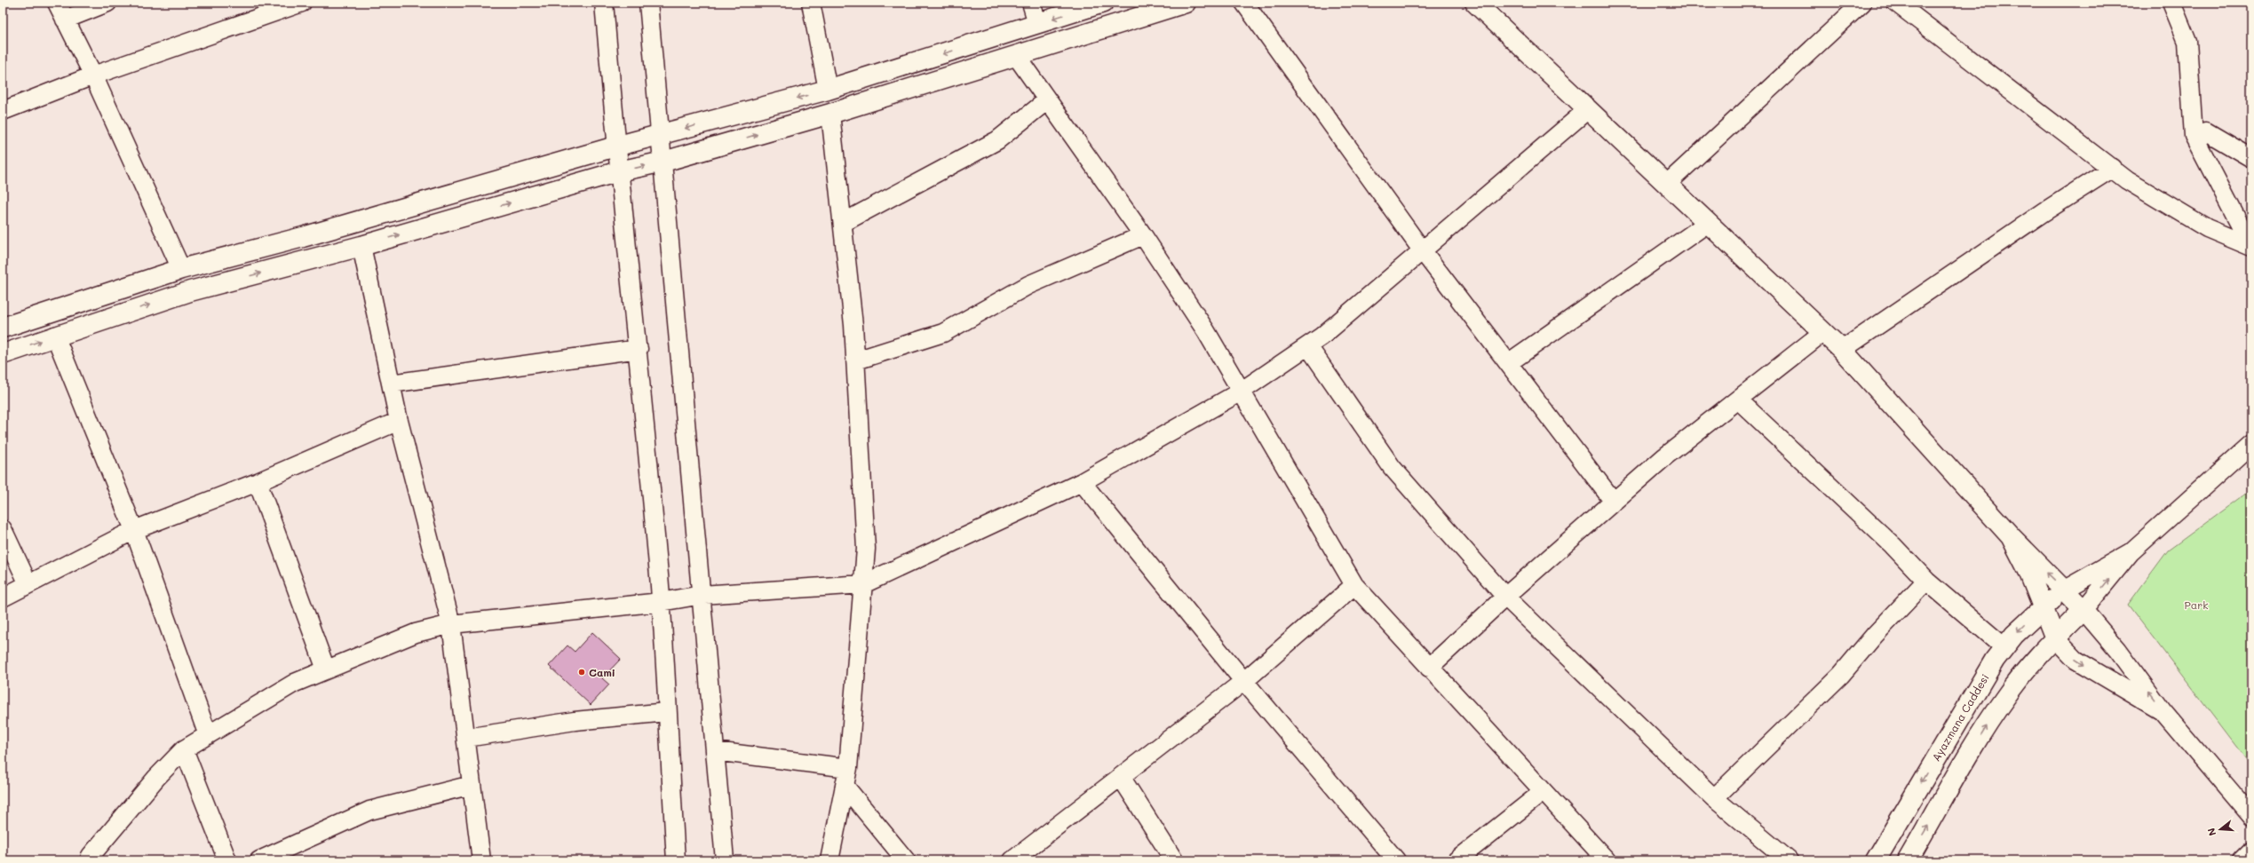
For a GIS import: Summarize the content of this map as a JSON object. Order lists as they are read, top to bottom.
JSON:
{
  "streets": {
    "main road": ["Ayazmana Caddesi"]
  },
  "parks": ["Park"],
  "places": ["Cami"],
  "north": "left"
}
